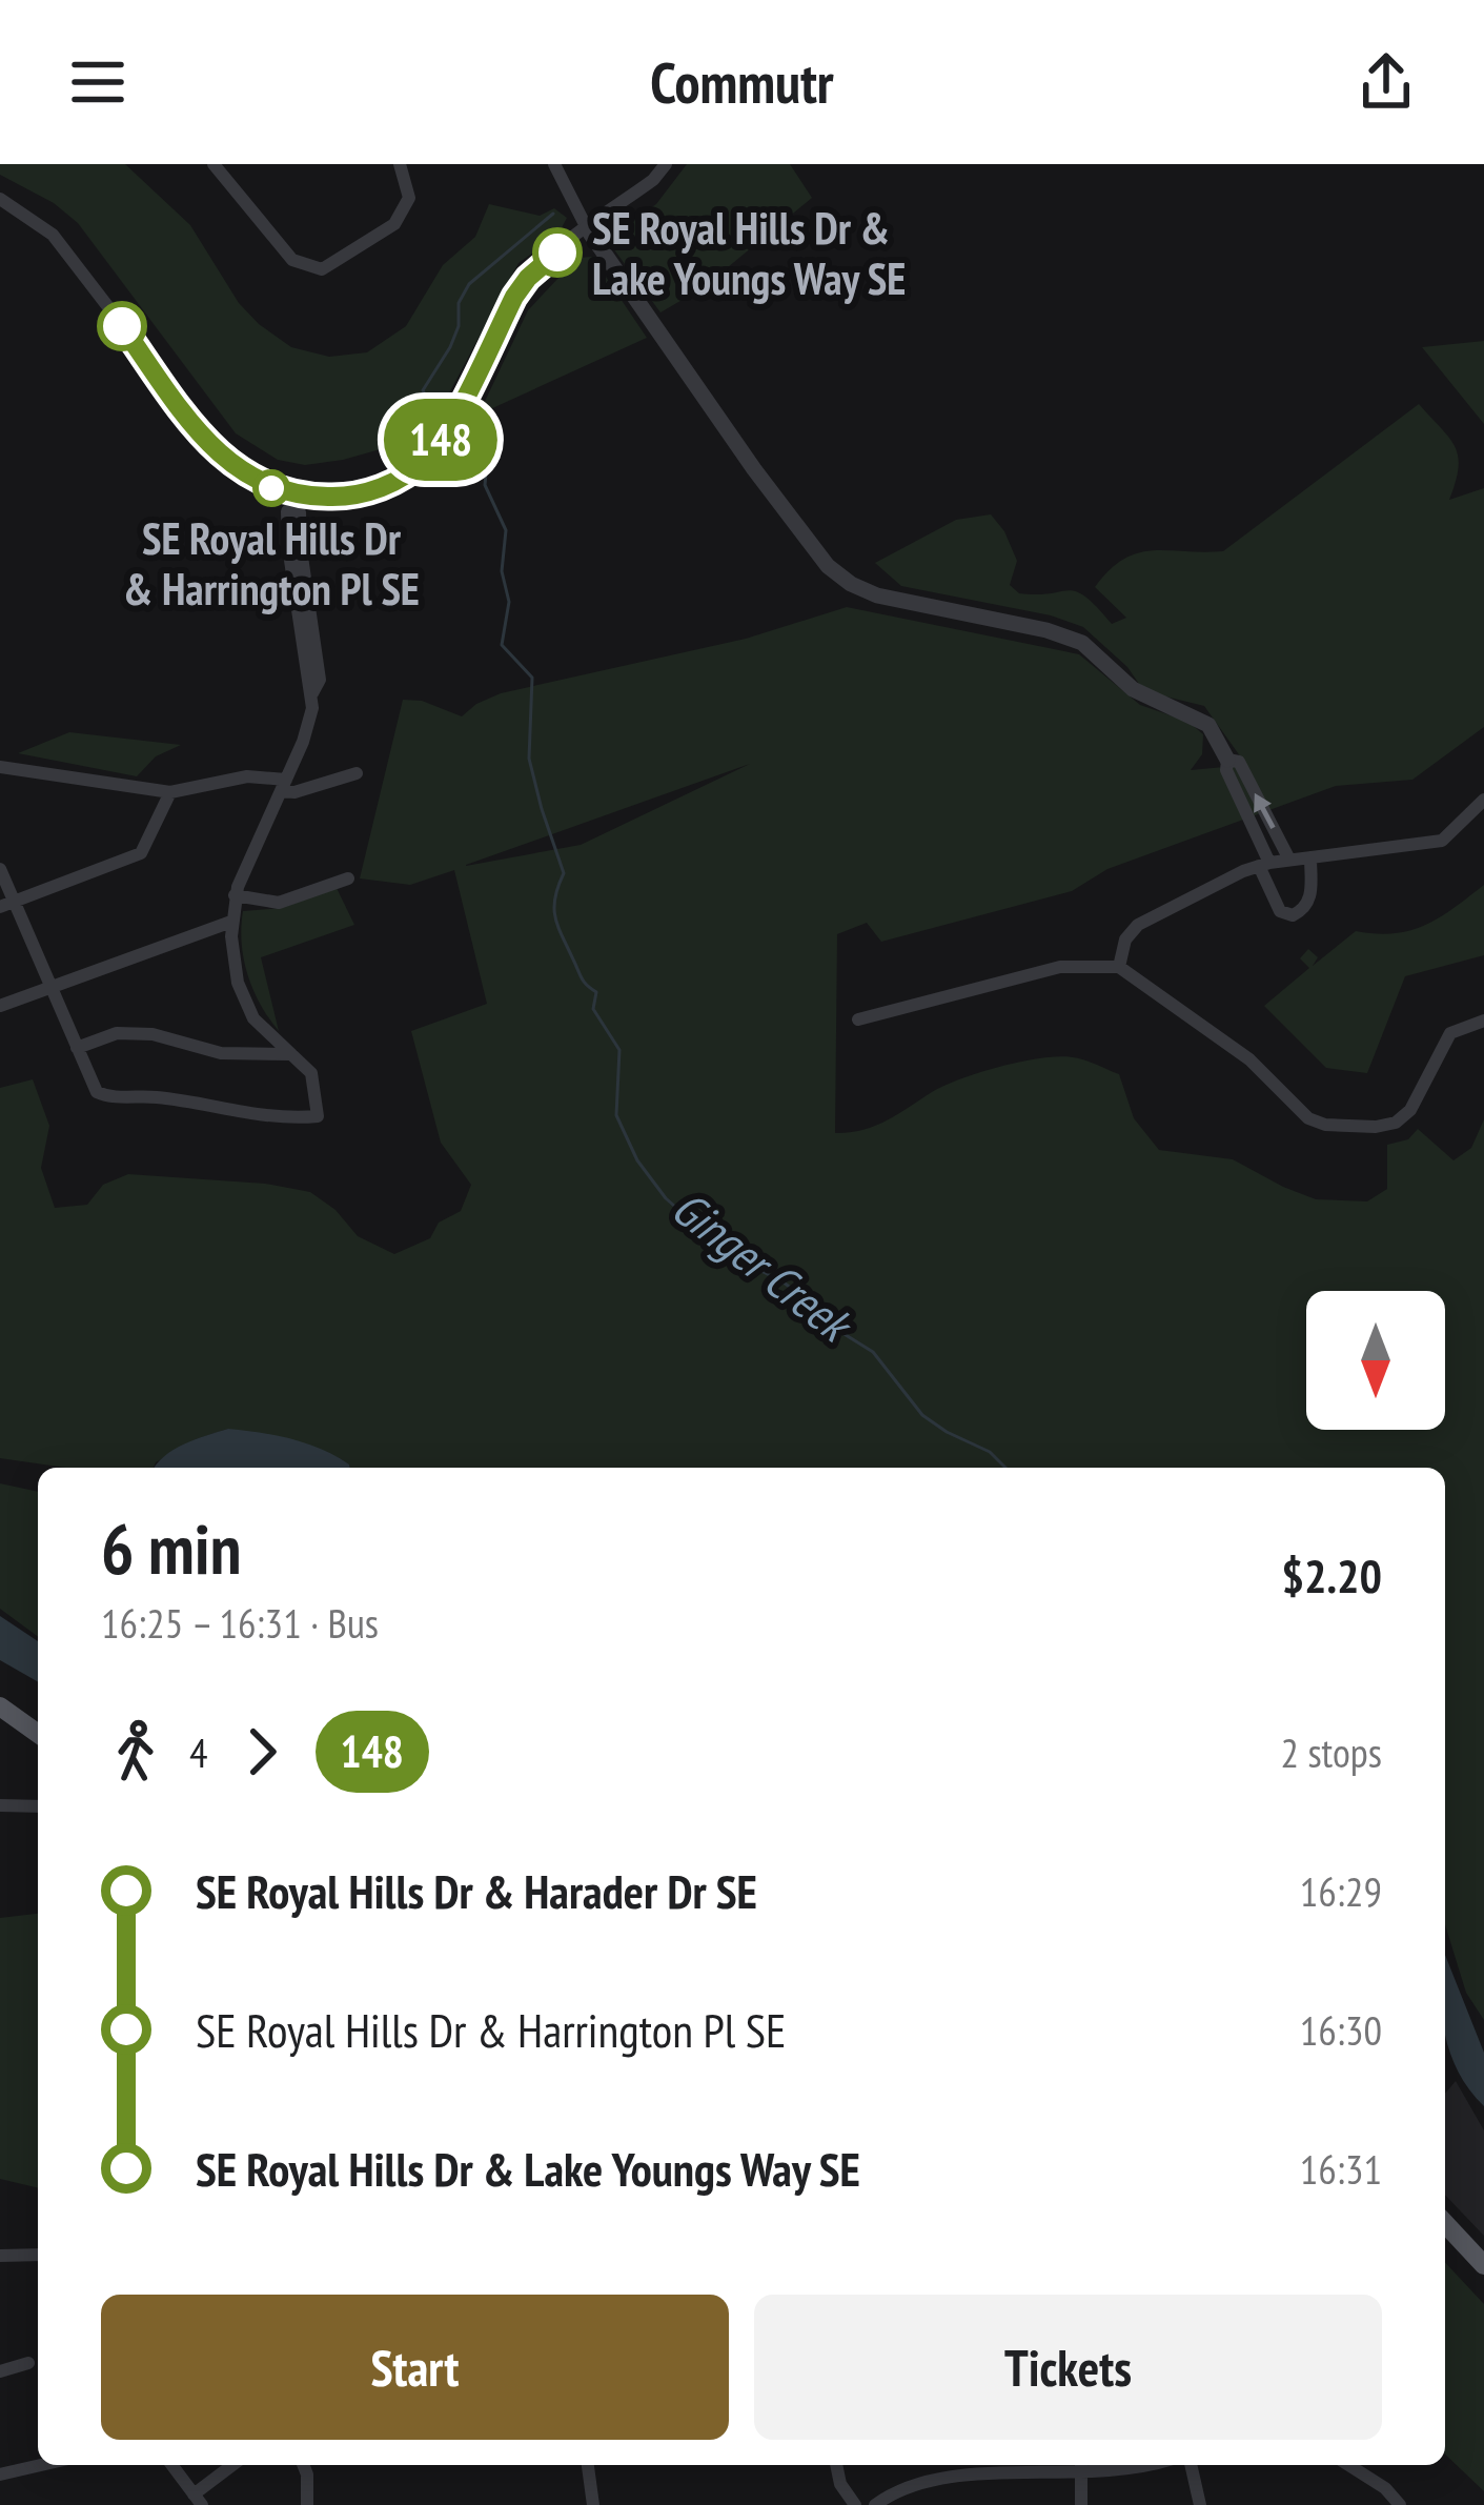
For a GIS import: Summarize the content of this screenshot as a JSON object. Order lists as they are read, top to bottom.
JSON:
{
  "water": ["Ginger Creek"],
  "places": ["SE Royal Hills Dr & Lake Youngs Way SE", "SE Royal Hills Dr & Harrington Pl SE"],
  "lines": ["bus line 148"],
  "north": "bottom",
  "page": {
    "header": "Commutr",
    "on_map": "148",
    "heading": ["6 min", "16:25 – 16:31 · Bus", "$2.20"],
    "legs": ["4", "148", "2 stops"],
    "list": [
      {
        "name": "SE Royal Hills Dr & Harader Dr SE",
        "value": "16:29"
      },
      {
        "name": "SE Royal Hills Dr & Harrington Pl SE",
        "value": "16:30"
      },
      {
        "name": "SE Royal Hills Dr & Lake Youngs Way SE",
        "value": "16:31"
      }
    ],
    "buttons": ["Start", "Tickets"]
  }
}
